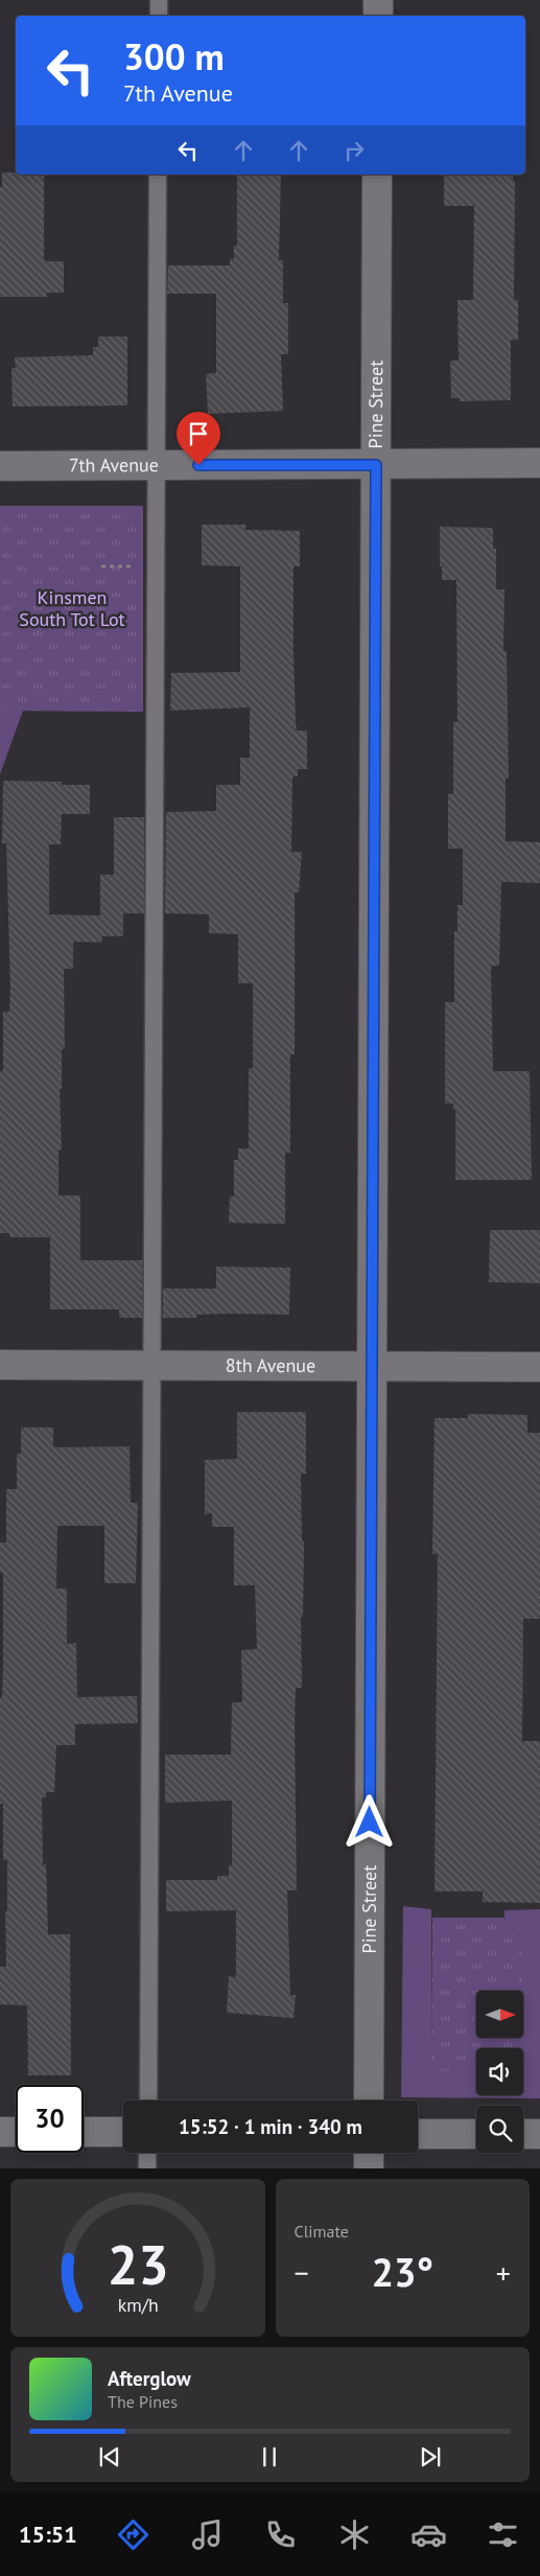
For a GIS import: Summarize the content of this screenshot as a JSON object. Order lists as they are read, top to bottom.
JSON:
{
  "streets": {
    "street": ["Pine Street", "7th Avenue", "8th Avenue"]
  },
  "crossings": [
    ["Pine Street", "7th Avenue"],
    ["Pine Street", "8th Avenue"]
  ],
  "parks": ["Kinsmen South Tot Lot"],
  "north": "right",
  "page": {
    "turn": ["300 m", "7th Avenue"],
    "limit": "30",
    "trip": "15:52 · 1 min · 340 m",
    "tile": "Climate",
    "heat": ["−", "23°", "+"],
    "song": ["Afterglow", "The Pines"],
    "tabs": "15:51",
    "gauge": ["23", "km/h"]
  }
}
